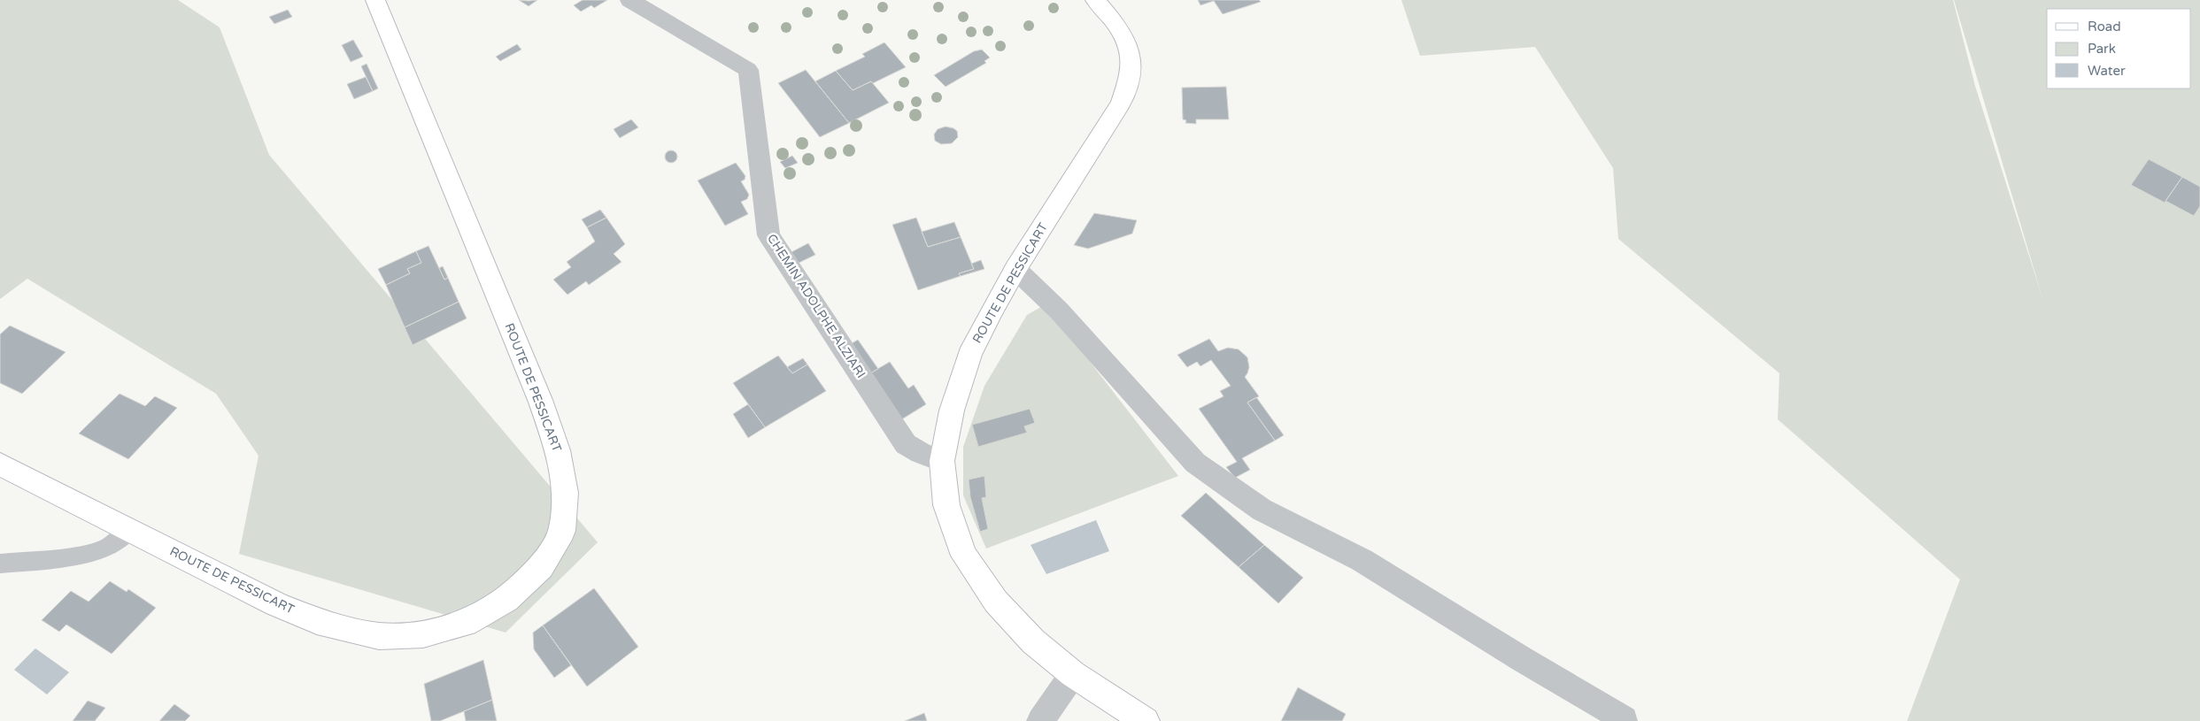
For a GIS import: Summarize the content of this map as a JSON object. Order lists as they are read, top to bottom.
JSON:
{
  "streets": {
    "street": ["ROUTE DE PESSICART", "CHEMIN ADOLPHE ALZIARI"]
  },
  "crossings": [
    ["ROUTE DE PESSICART", "CHEMIN ADOLPHE ALZIARI"]
  ],
  "legend": ["Road", "Park", "Water"]
}
